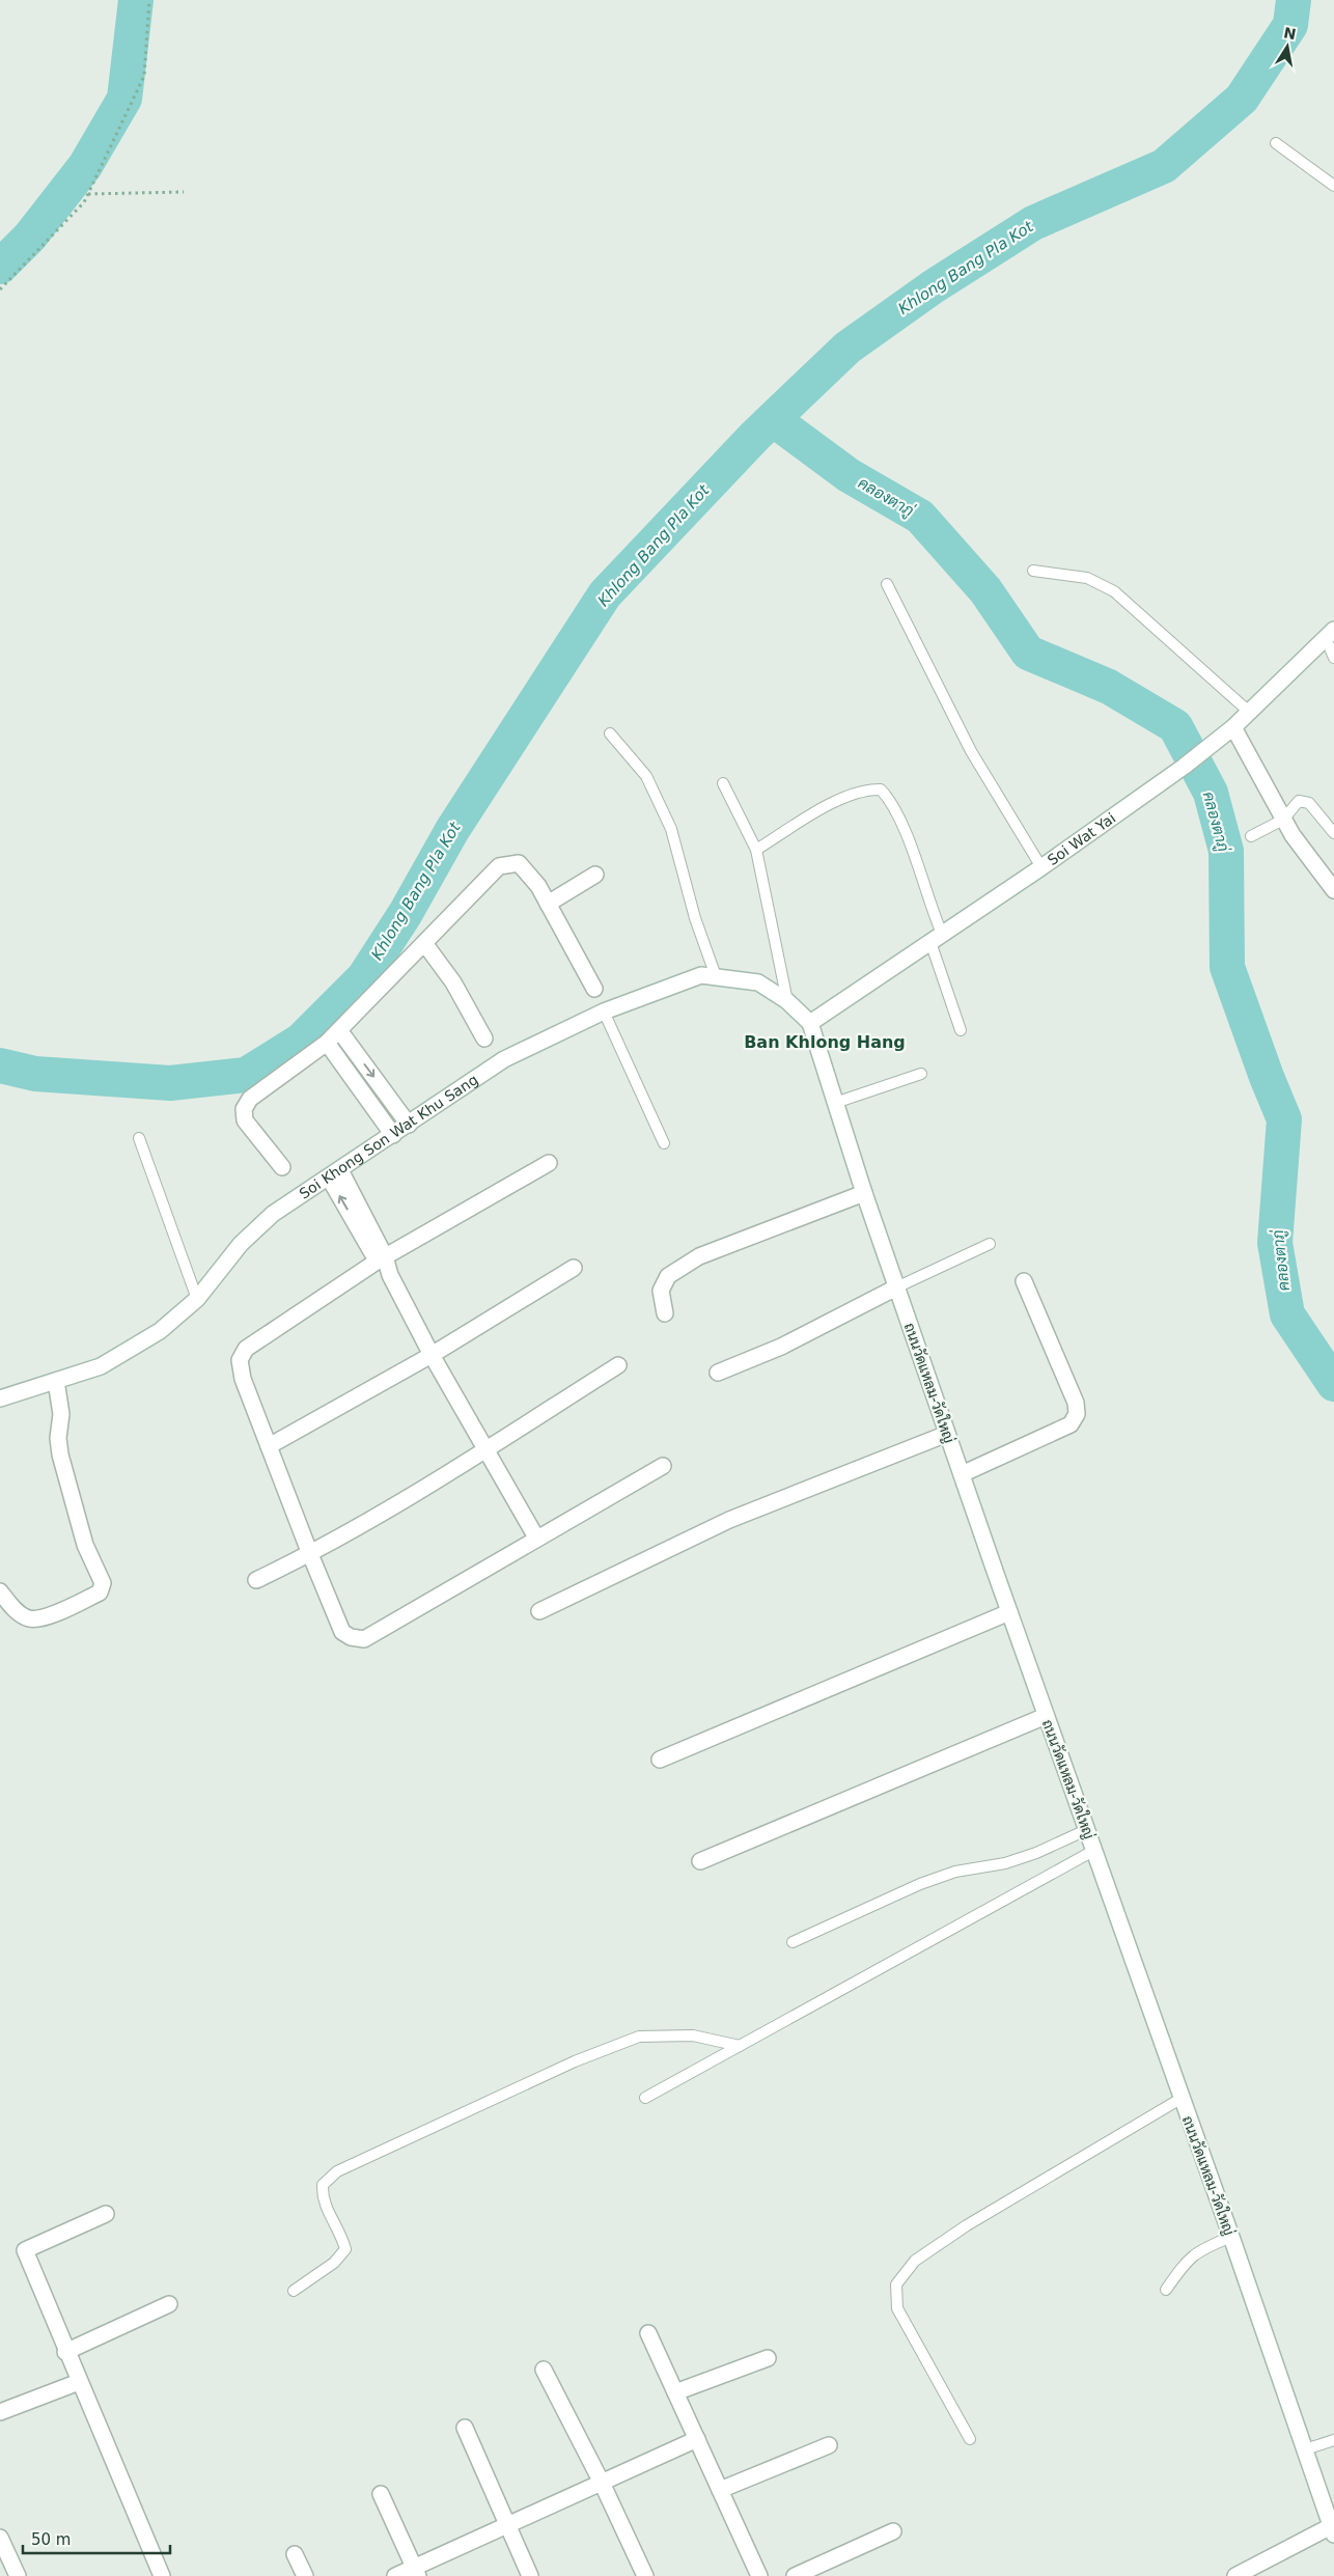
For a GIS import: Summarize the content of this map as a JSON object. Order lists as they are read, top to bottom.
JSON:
{
  "streets": {
    "street": ["Soi Wat Yai", "Soi Khong Son Wat Khu Sang", "ถนนวัดแหลม-วัดใหญ่"]
  },
  "crossings": [
    ["Soi Wat Yai", "Soi Khong Son Wat Khu Sang"],
    ["Soi Wat Yai", "ถนนวัดแหลม-วัดใหญ่"],
    ["Soi Khong Son Wat Khu Sang", "ถนนวัดแหลม-วัดใหญ่"]
  ],
  "districts": ["Ban Khlong Hang"],
  "water": ["Khlong Bang Pla Kot", "คลองตาภู่"],
  "scale_bar": "50 m",
  "north": "top"
}
